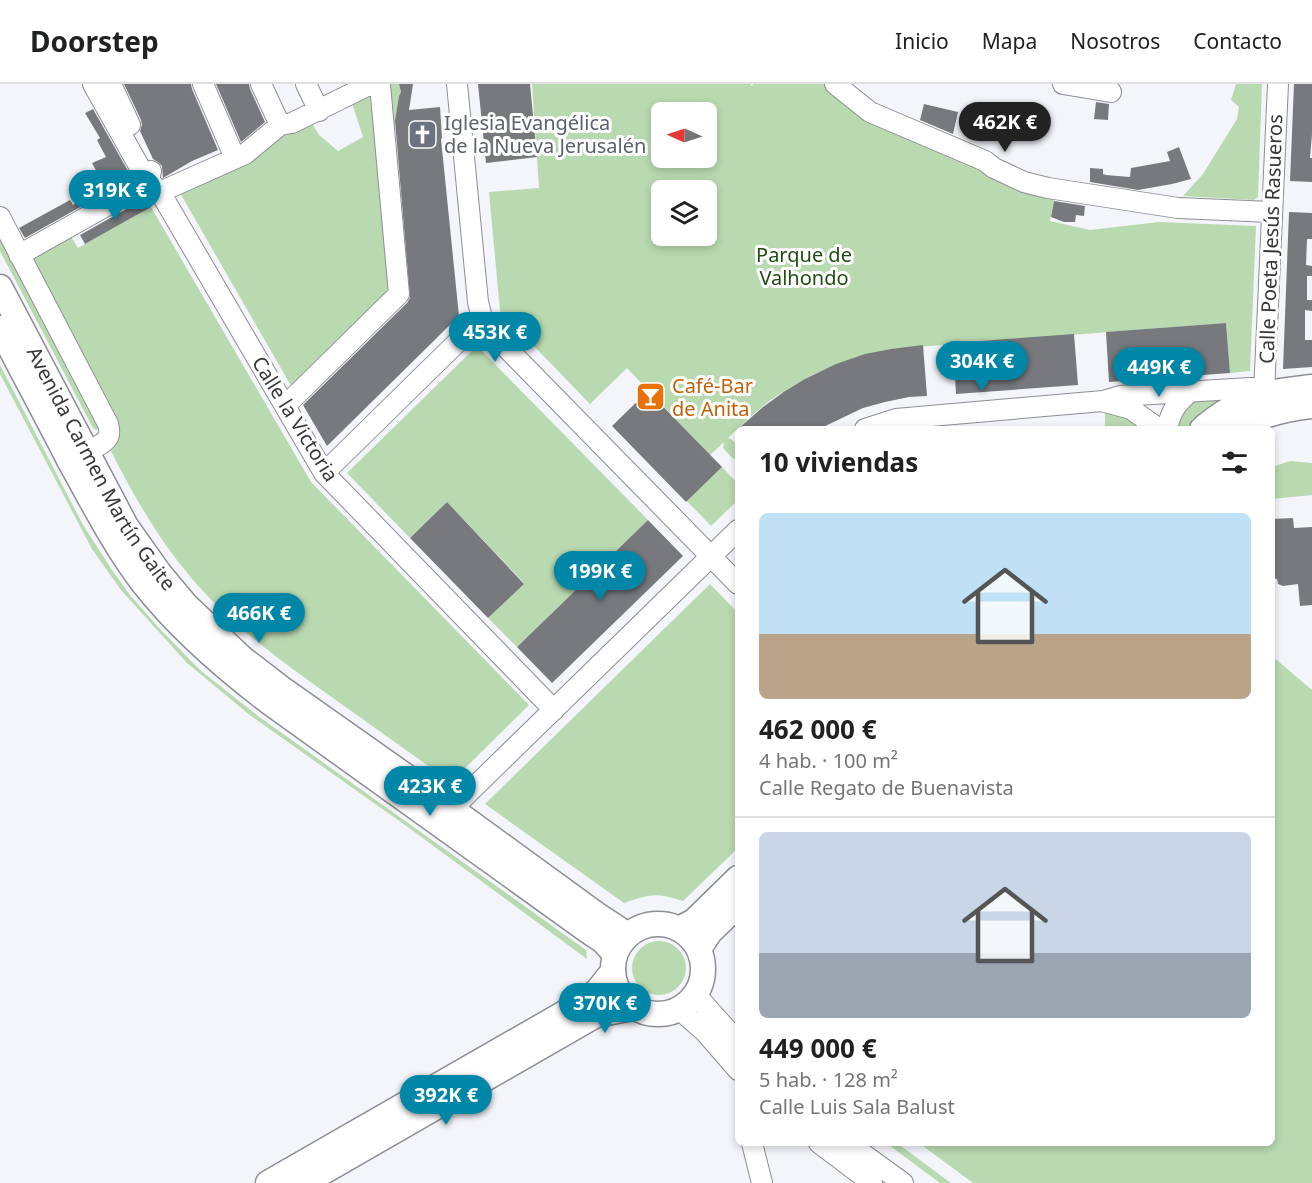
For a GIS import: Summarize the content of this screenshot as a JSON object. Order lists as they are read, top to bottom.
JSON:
{
  "streets": {
    "main road": ["Avenida Carmen Martín Gaite"],
    "street": ["Calle Poeta Jesús Rasueros", "Calle la Victoria"]
  },
  "parks": ["Parque de Valhondo"],
  "places": {
    "church": ["Iglesia Evangélica de la Nueva Jerusalén"],
    "bar": ["Café-Bar de Anita"]
  },
  "north": "left",
  "page": {
    "header": "Doorstep",
    "nav": [
      "Inicio",
      "Mapa",
      "Nosotros",
      "Contacto"
    ],
    "price": [
      "462K €",
      "319K €",
      "453K €",
      "304K €",
      "449K €",
      "199K €",
      "466K €",
      "423K €",
      "370K €",
      "392K €"
    ],
    "heading": "10 viviendas",
    "list": [
      {
        "name": "462 000 €",
        "note": "4 hab. · 100 m² · Calle Regato de Buenavista"
      },
      {
        "name": "449 000 €",
        "note": "5 hab. · 128 m² · Calle Luis Sala Balust"
      }
    ]
  }
}
